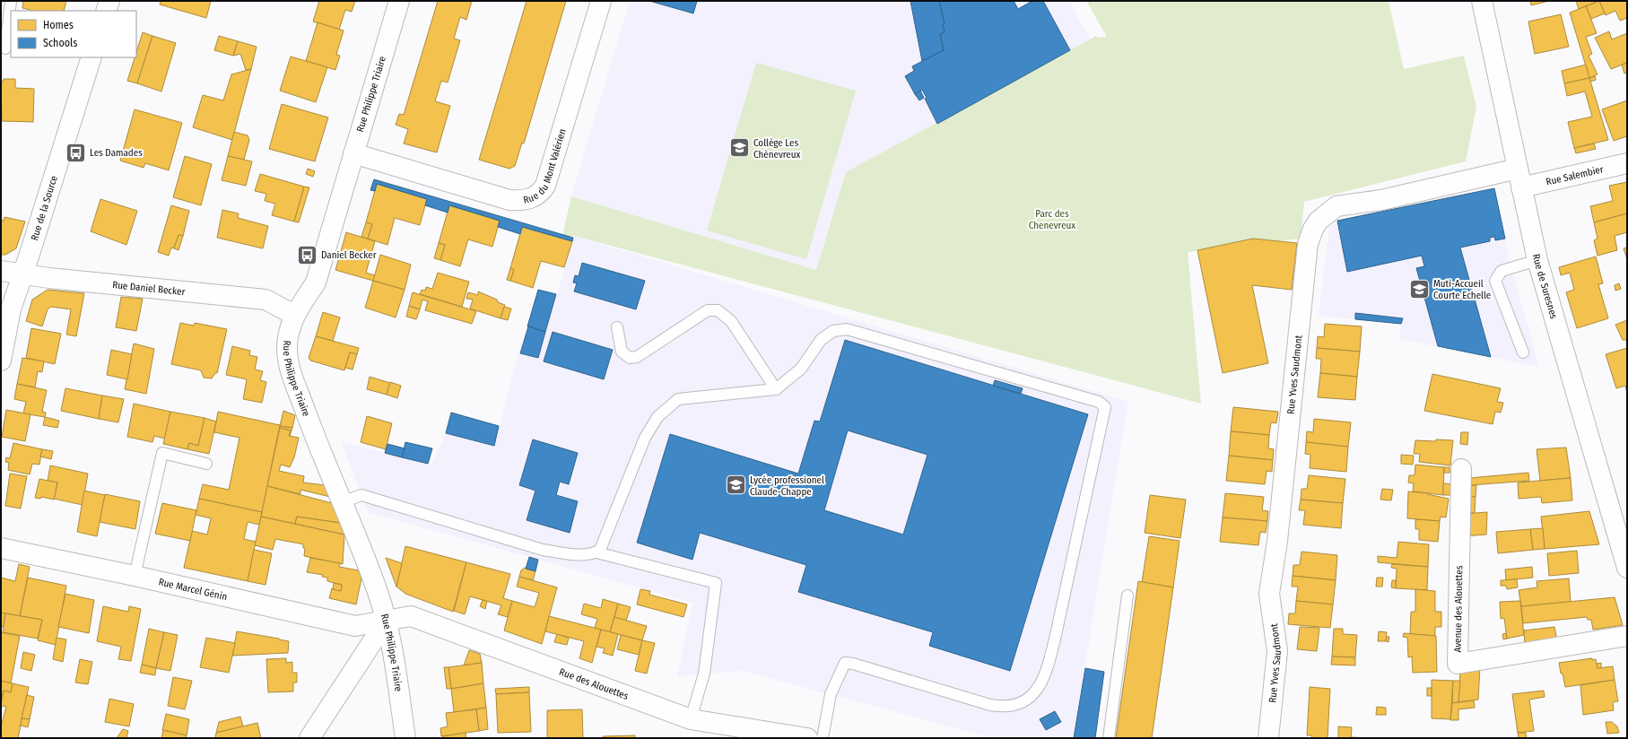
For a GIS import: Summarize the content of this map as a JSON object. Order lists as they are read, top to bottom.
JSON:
{
  "streets": {
    "street": [
      "Rue Philippe Triaire",
      "Rue du Mont Valérien",
      "Rue Salembier",
      "Rue de la Source",
      "Rue de Suresnes",
      "Rue Daniel Becker",
      "Rue Yves Saudmont",
      "Rue Marcel Génin",
      "Avenue des Alouettes",
      "Rue des Alouettes"
    ]
  },
  "crossings": [
    ["Rue Philippe Triaire", "Rue du Mont Valérien"],
    ["Rue Philippe Triaire", "Rue Daniel Becker"],
    ["Rue Philippe Triaire", "Rue Marcel Génin"],
    ["Rue Philippe Triaire", "Rue des Alouettes"],
    ["Rue Salembier", "Rue de Suresnes"],
    ["Rue Salembier", "Rue Yves Saudmont"],
    ["Rue de la Source", "Rue Daniel Becker"],
    ["Rue de Suresnes", "Rue Yves Saudmont"],
    ["Rue Marcel Génin", "Rue des Alouettes"]
  ],
  "parks": ["Parc des Chenevreux"],
  "places": {
    "school or university": ["Collège Les Chènevreux", "Muti-Accueil Courte Echelle", "Lycée professionel Claude-Chappe"],
    "bus stop": ["Les Damades", "Daniel Becker"]
  },
  "legend": ["Homes", "Schools"]
}
